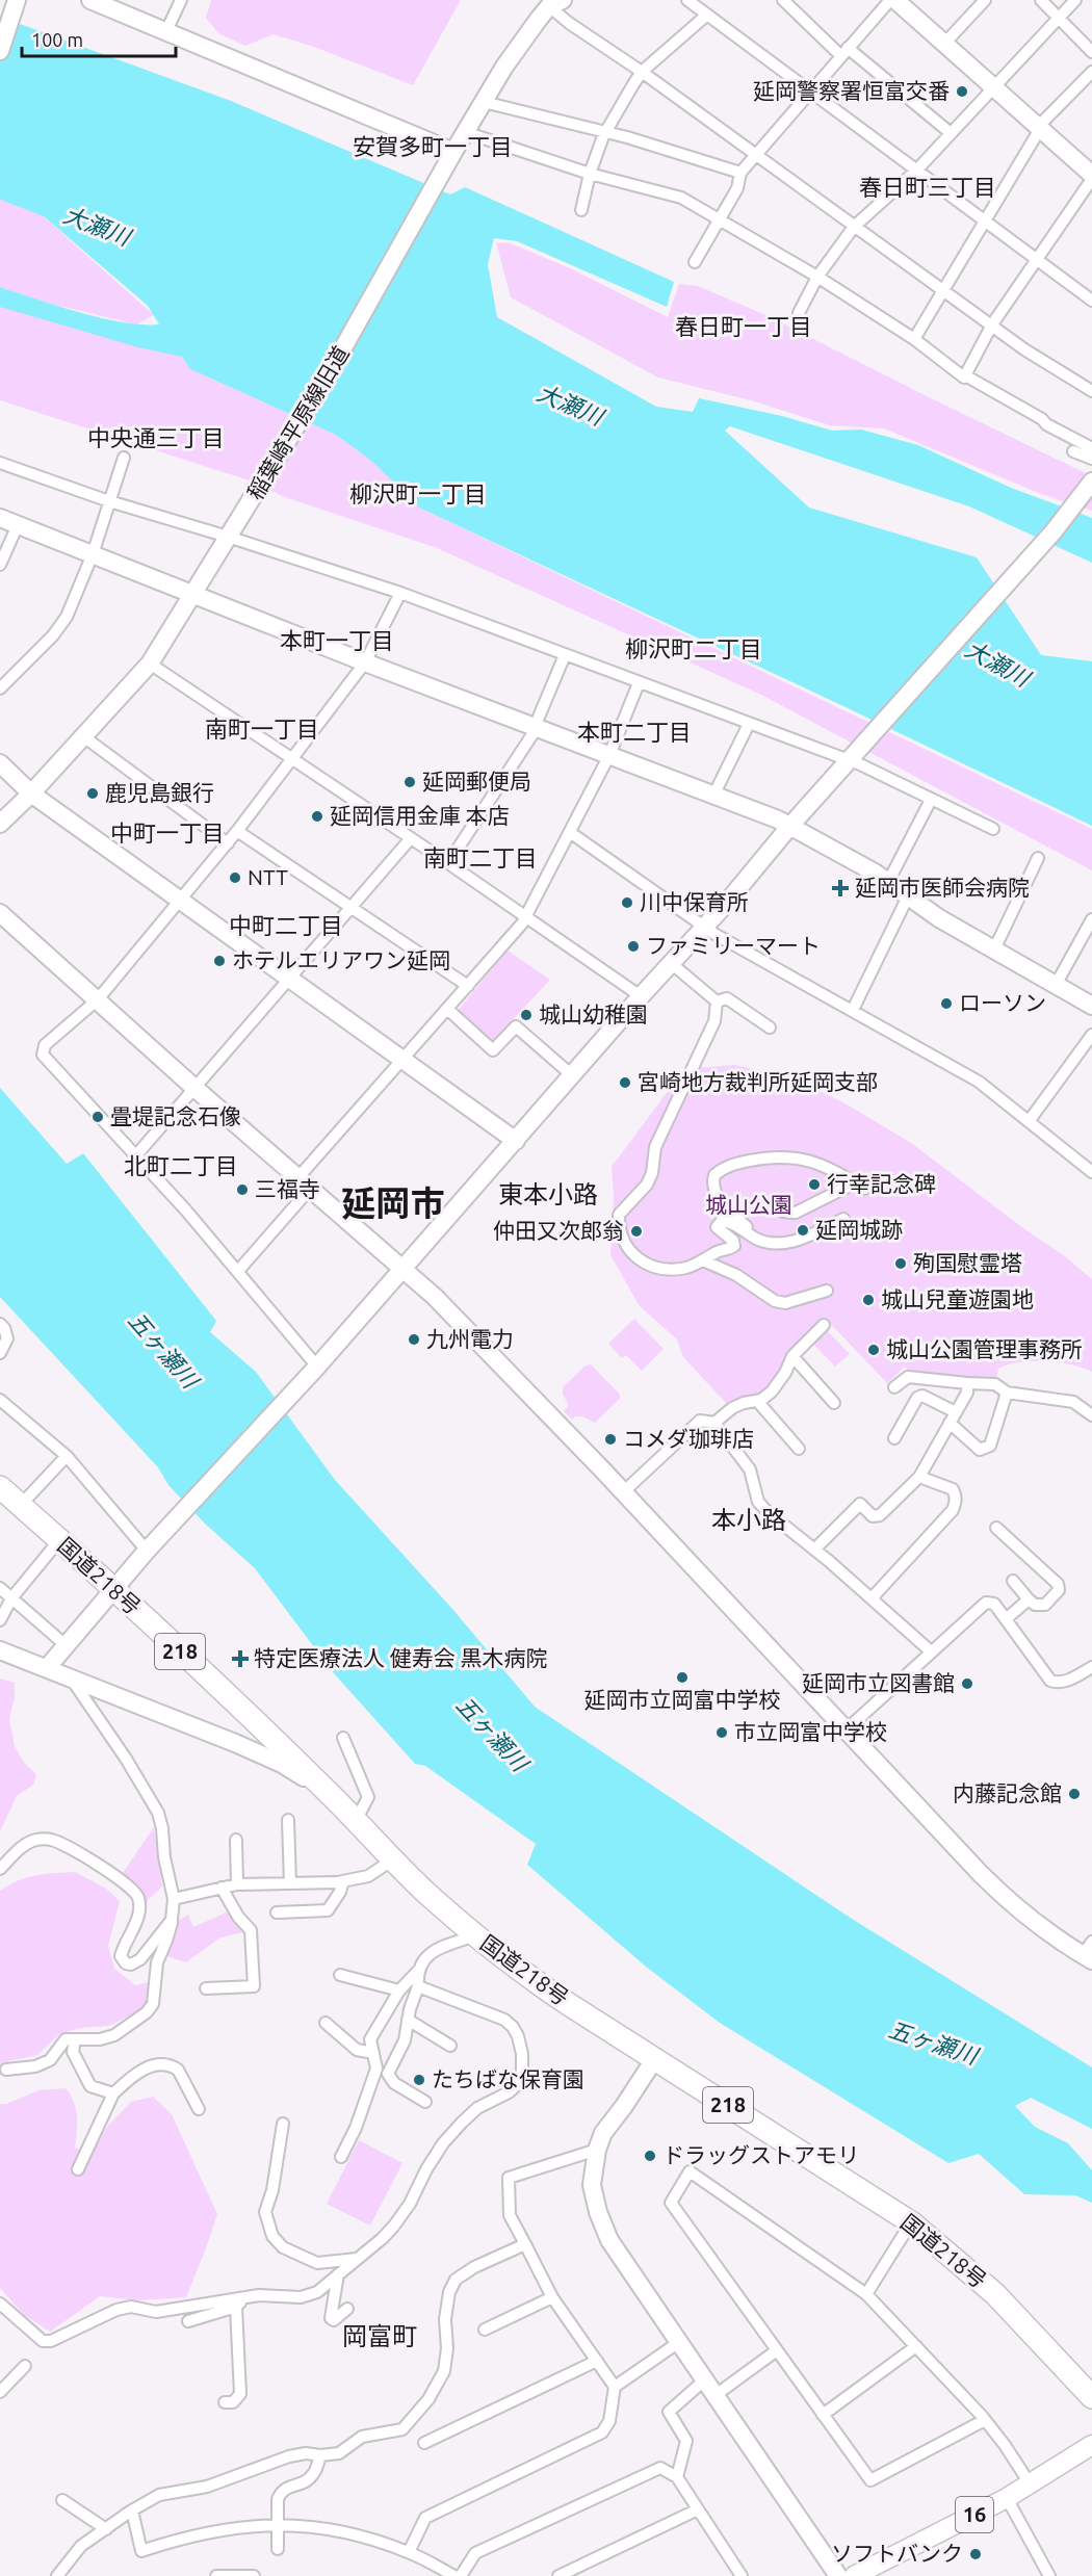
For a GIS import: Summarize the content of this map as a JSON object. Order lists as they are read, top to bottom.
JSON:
{
  "streets": {
    "highway": ["国道218号", "218"],
    "main road": ["16"],
    "street": ["稲葉崎平原線旧道"]
  },
  "districts": [
    "安賀多町一丁目",
    "春日町三丁目",
    "春日町一丁目",
    "中央通三丁目",
    "柳沢町一丁目",
    "本町一丁目",
    "柳沢町二丁目",
    "南町一丁目",
    "本町二丁目",
    "中町一丁目",
    "南町二丁目",
    "中町二丁目",
    "北町二丁目",
    "東本小路",
    "延岡市",
    "本小路",
    "岡富町"
  ],
  "water": ["大瀬川", "五ヶ瀬川"],
  "parks": ["城山公園"],
  "places": {
    "other": [
      "延岡警察署恒富交番",
      "延岡郵便局",
      "鹿児島銀行",
      "延岡信用金庫 本店",
      "NTT",
      "川中保育所",
      "ファミリーマート",
      "ホテルエリアワン延岡",
      "ローソン",
      "城山幼稚園",
      "宮崎地方裁判所延岡支部",
      "畳堤記念石像",
      "行幸記念碑",
      "三福寺",
      "延岡城跡",
      "仲田又次郎翁",
      "殉国慰霊塔",
      "城山兒童遊園地",
      "九州電力",
      "城山公園管理事務所",
      "コメダ珈琲店",
      "延岡市立岡富中学校",
      "延岡市立図書館",
      "市立岡富中学校",
      "内藤記念館",
      "たちばな保育園",
      "ドラッグストアモリ",
      "ソフトバンク"
    ],
    "health": ["延岡市医師会病院", "特定医療法人 健寿会 黒木病院"]
  },
  "scale_bar": "100 m"
}
